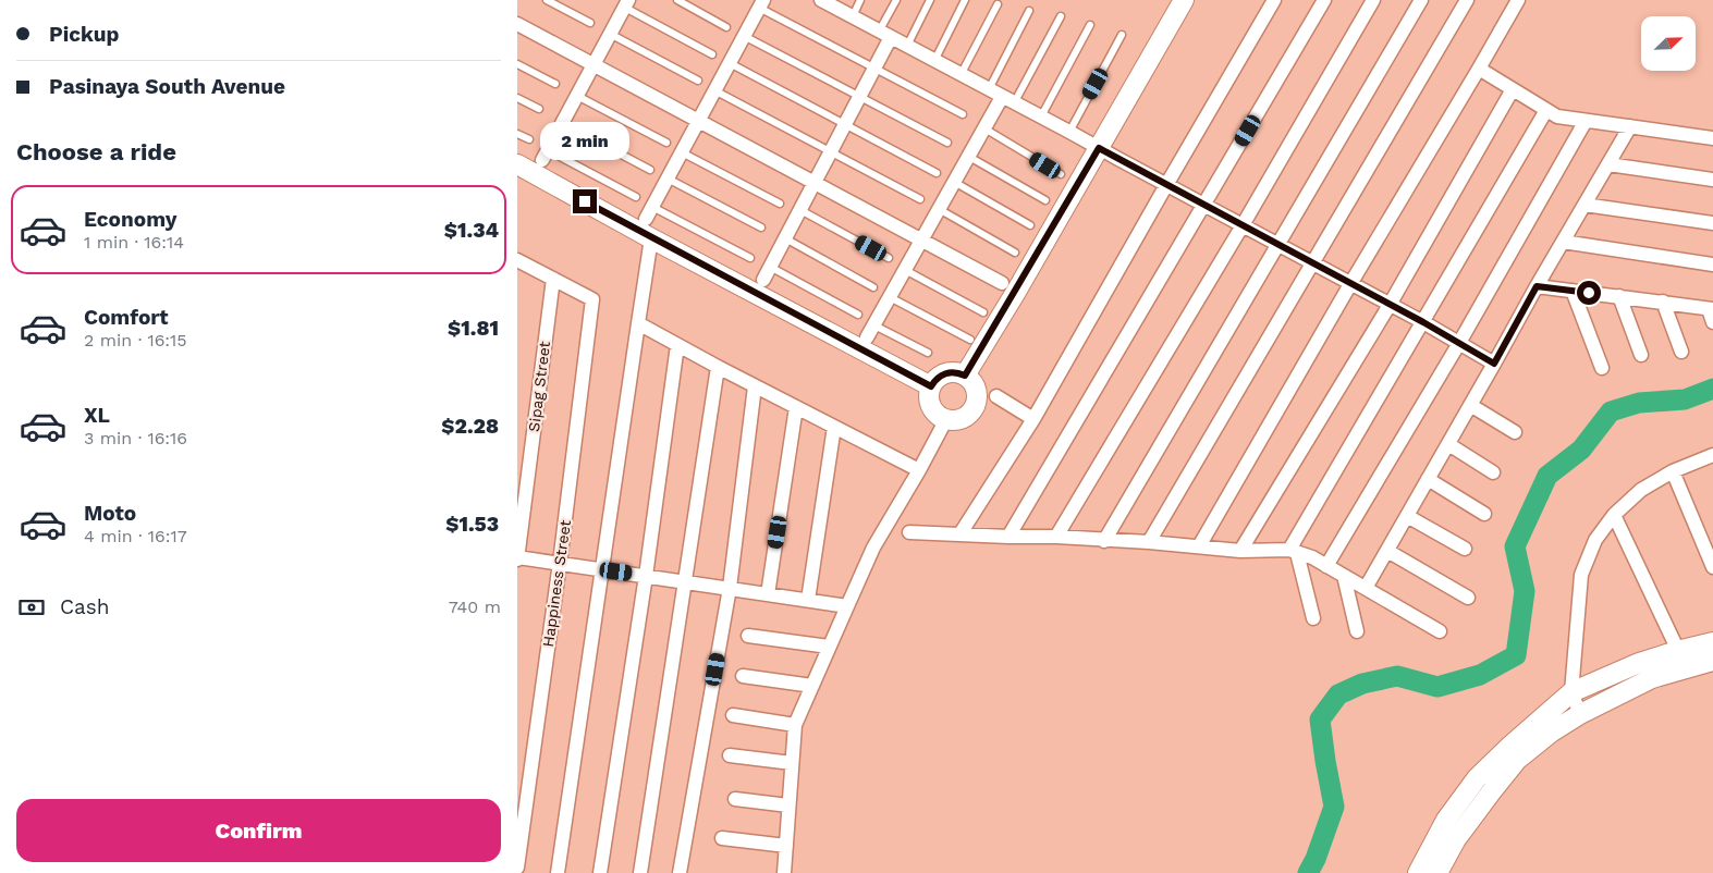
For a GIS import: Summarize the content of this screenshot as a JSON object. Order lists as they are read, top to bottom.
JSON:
{
  "streets": {
    "street": ["Sipag Street", "Happiness Street"]
  },
  "crossings": [
    ["Sipag Street", "Happiness Street"]
  ],
  "north": "top right",
  "page": {
    "banner": ["Pickup", "Pasinaya South Avenue"],
    "heading": "Choose a ride",
    "bubble": "2 min",
    "list": [
      {
        "name": "Economy",
        "note": "1 min · 16:14",
        "value": "$1.34"
      },
      {
        "name": "Comfort",
        "note": "2 min · 16:15",
        "value": "$1.81"
      },
      {
        "name": "XL",
        "note": "3 min · 16:16",
        "value": "$2.28"
      },
      {
        "name": "Moto",
        "note": "4 min · 16:17",
        "value": "$1.53"
      }
    ],
    "pay": ["Cash", "740 m"],
    "buttons": "Confirm"
  }
}
